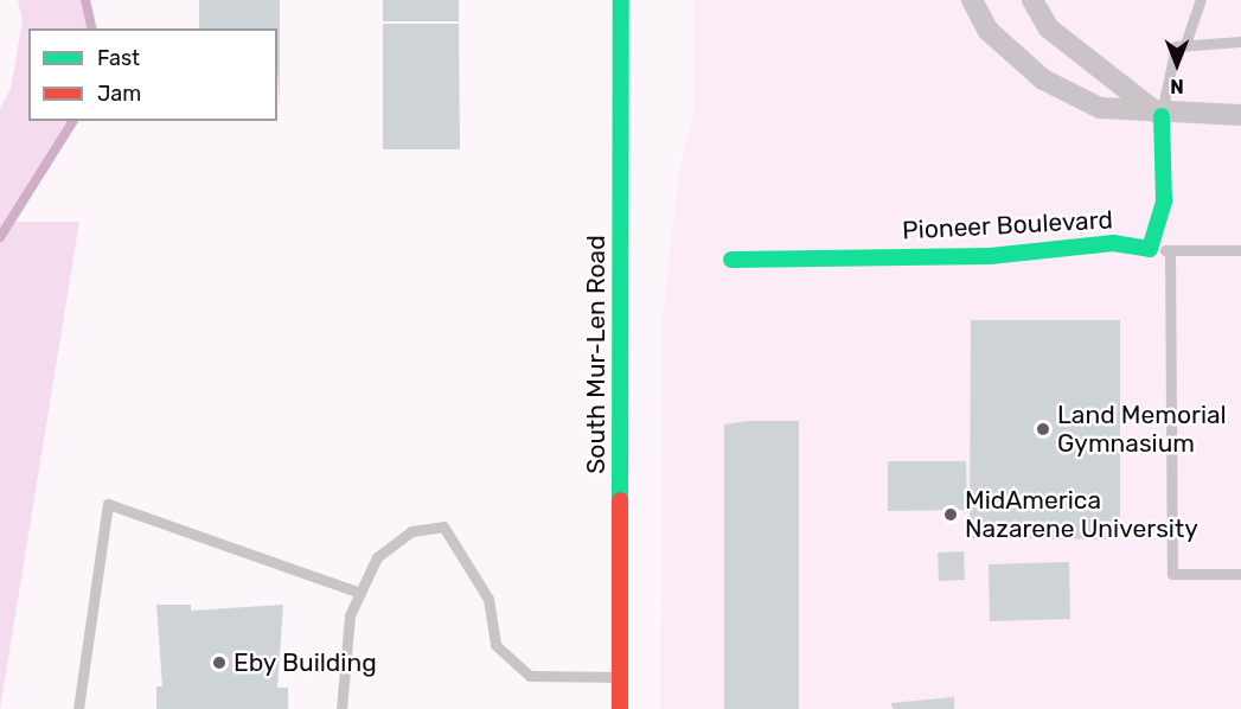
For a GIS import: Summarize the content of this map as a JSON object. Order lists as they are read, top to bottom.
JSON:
{
  "streets": {
    "main road": ["Pioneer Boulevard", "South Mur-Len Road"]
  },
  "places": ["Land Memorial Gymnasium", "MidAmerica Nazarene University", "Eby Building"],
  "legend": ["Fast", "Jam"],
  "north": "bottom"
}
